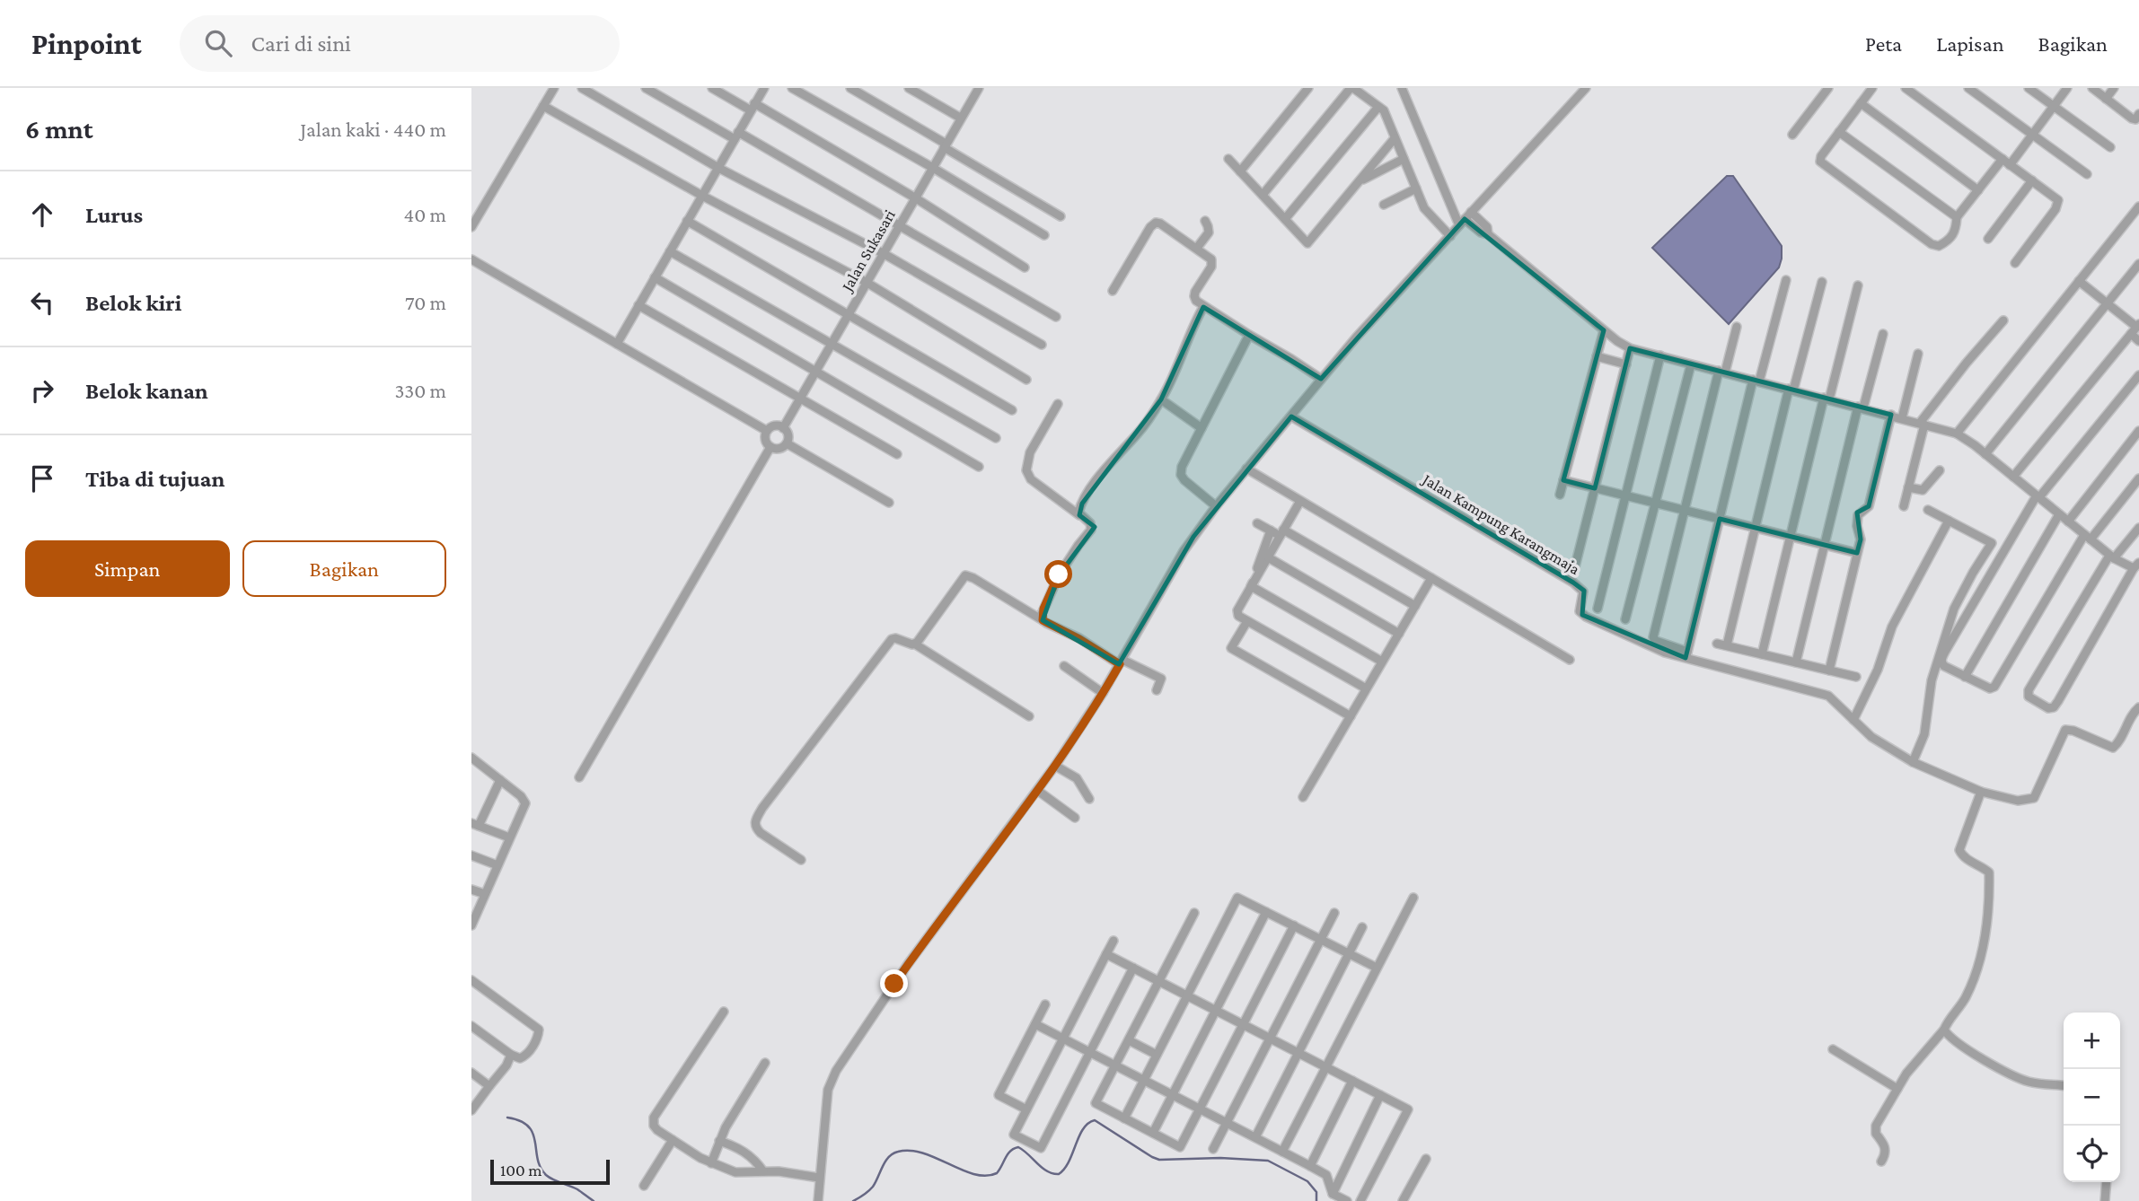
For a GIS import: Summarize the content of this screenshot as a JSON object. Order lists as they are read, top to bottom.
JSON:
{
  "streets": {
    "street": ["Jalan Sukasari", "Jalan Kampung Karangmaja"]
  },
  "scale_bar": "100 m",
  "page": {
    "header": "Pinpoint",
    "search": "Cari di sini",
    "nav": ["Peta", "Lapisan", "Bagikan"],
    "heading": ["6 mnt", "Jalan kaki · 440 m"],
    "list": [
      ["Lurus", "40 m"],
      ["Belok kiri", "70 m"],
      ["Belok kanan", "330 m"],
      "Tiba di tujuan"
    ],
    "buttons": ["Simpan", "Bagikan"],
    "map_buttons": ["+", "−"],
    "scale": "100 m"
  }
}
